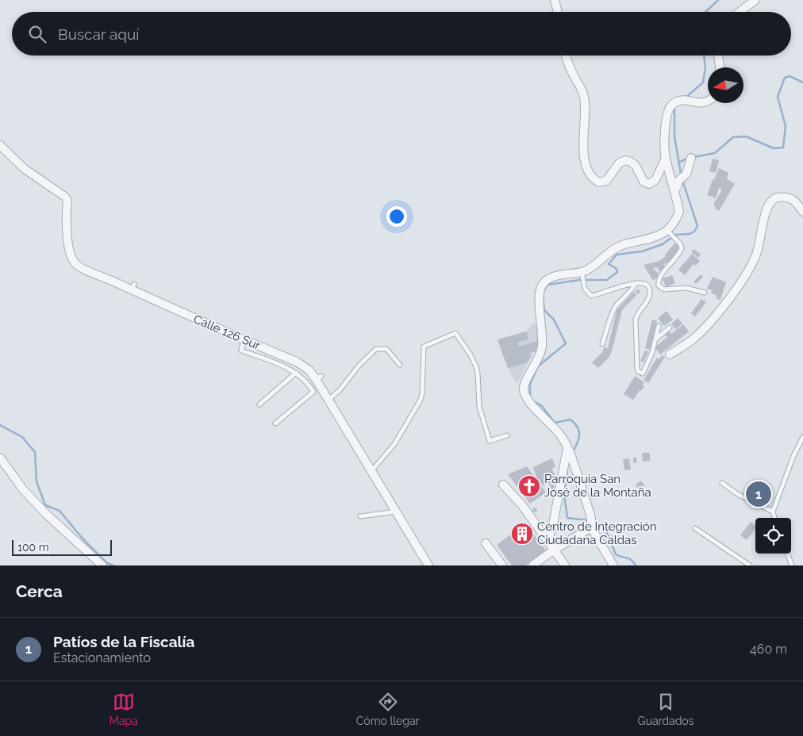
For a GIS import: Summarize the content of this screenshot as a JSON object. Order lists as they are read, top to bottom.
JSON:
{
  "streets": {
    "street": ["Calle 126 Sur"]
  },
  "places": {
    "church": ["Parroquia San José de la Montaña"],
    "building": ["Centro de Integración Ciudadana Caldas"]
  },
  "scale_bar": "100 m",
  "north": "left",
  "page": {
    "search": "Buscar aquí",
    "pins": "1",
    "scale": "100 m",
    "heading": "Cerca",
    "list": [
      {
        "mark": "1",
        "name": "Patíos de la Fiscalía",
        "note": "Estacionamiento",
        "value": "460 m"
      }
    ],
    "nav": ["Mapa", "Cómo llegar", "Guardados"]
  }
}
